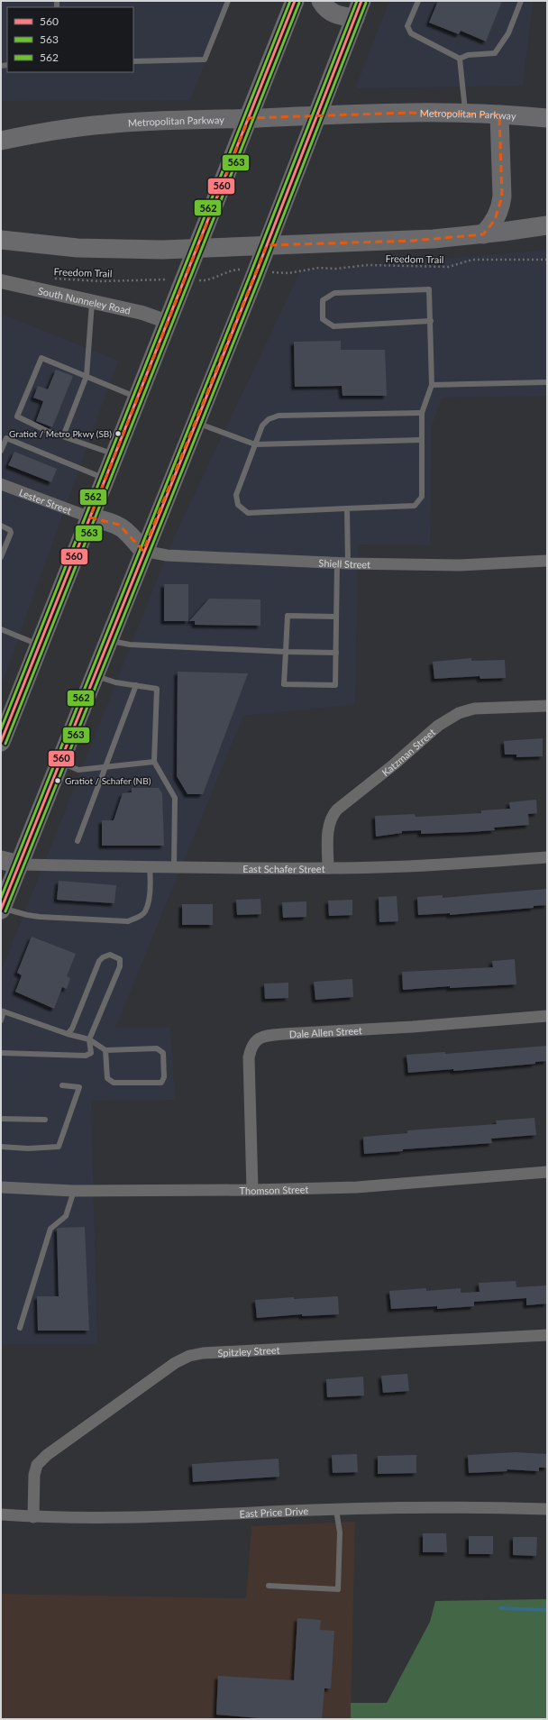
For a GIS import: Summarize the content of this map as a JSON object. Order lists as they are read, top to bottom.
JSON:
{
  "streets": {
    "main road": ["Metropolitan Parkway"],
    "street": [
      "South Nunneley Road",
      "Lester Street",
      "Shiell Street",
      "Katzman Street",
      "East Schafer Street",
      "Dale Allen Street",
      "Thomson Street",
      "Spitzley Street",
      "East Price Drive"
    ],
    "path": ["Freedom Trail"]
  },
  "crossings": [
    ["Katzman Street", "East Schafer Street"],
    ["Dale Allen Street", "Thomson Street"],
    ["Spitzley Street", "East Price Drive"]
  ],
  "places": ["Gratiot / Metro Pkwy (SB)", "Gratiot / Schafer (NB)"],
  "lines": ["transit line 560", "transit line 562", "transit line 563"],
  "legend": ["560", "563", "562"]
}
